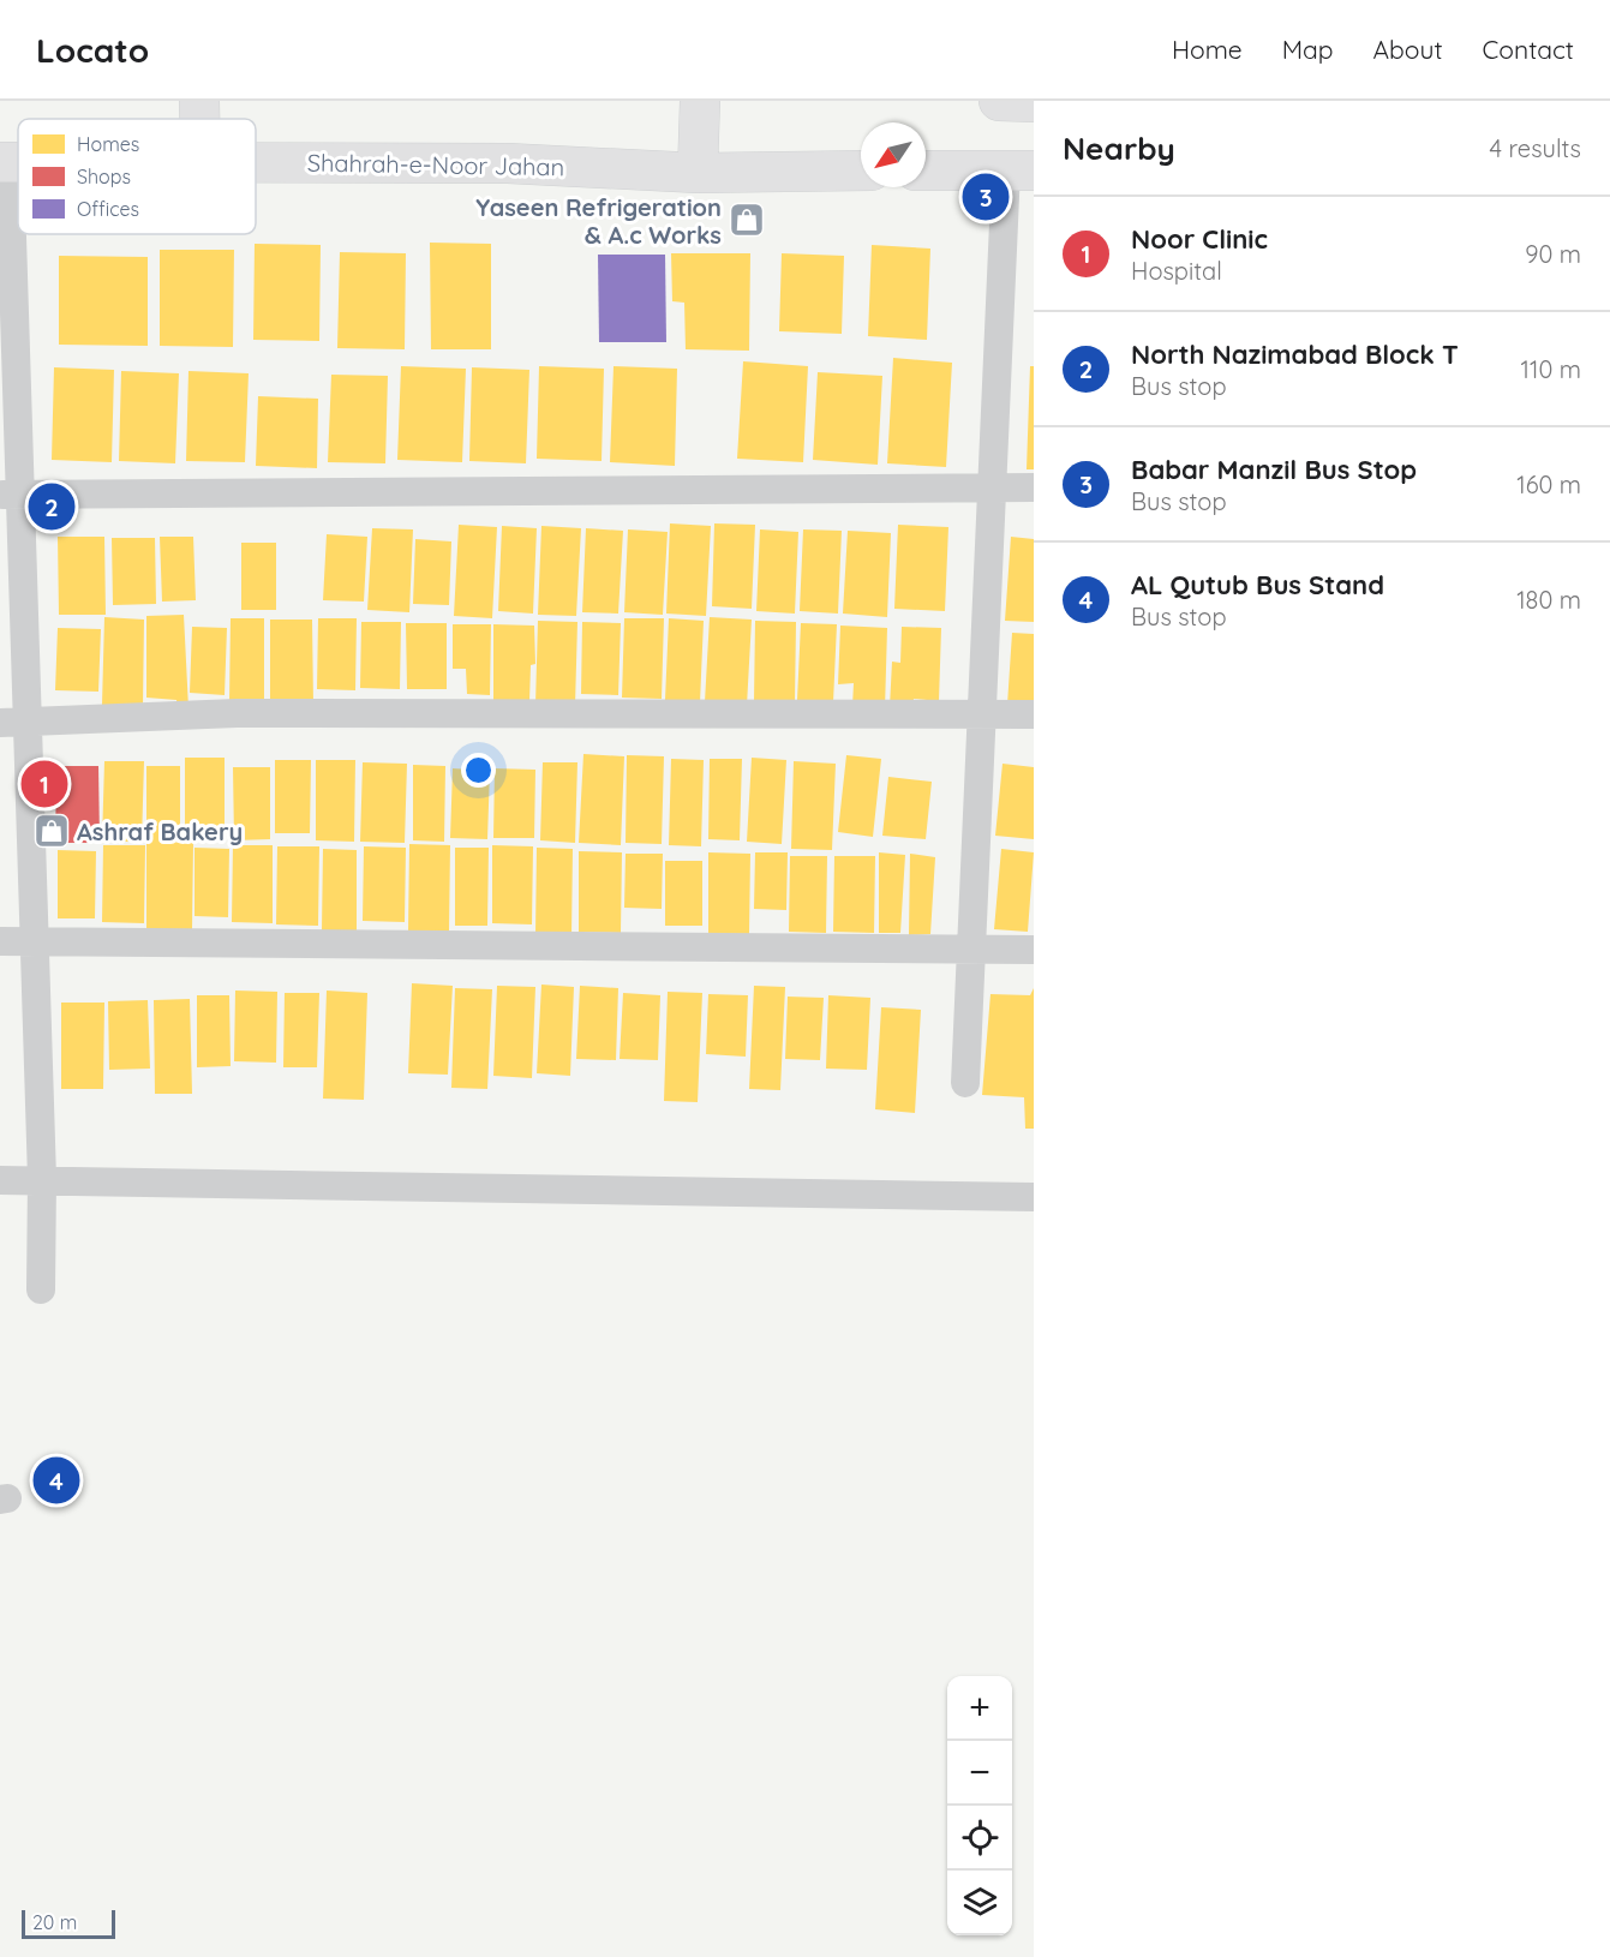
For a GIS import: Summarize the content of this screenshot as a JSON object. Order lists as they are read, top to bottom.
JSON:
{
  "streets": {
    "main road": ["Shahrah-e-Noor Jahan"]
  },
  "places": {
    "shop": ["Yaseen Refrigeration & A.c Works", "Ashraf Bakery"]
  },
  "legend": ["Homes", "Shops", "Offices"],
  "scale_bar": "20 m",
  "north": "bottom left",
  "page": {
    "header": "Locato",
    "nav": [
      "Home",
      "Map",
      "About",
      "Contact"
    ],
    "heading": ["Nearby", "4 results"],
    "pins": [
      "3",
      "2",
      "1",
      "4"
    ],
    "list": [
      {
        "mark": "1",
        "name": "Noor Clinic",
        "note": "Hospital",
        "value": "90 m"
      },
      {
        "mark": "2",
        "name": "North Nazimabad Block T",
        "note": "Bus stop",
        "value": "110 m"
      },
      {
        "mark": "3",
        "name": "Babar Manzil Bus Stop",
        "note": "Bus stop",
        "value": "160 m"
      },
      {
        "mark": "4",
        "name": "AL Qutub Bus Stand",
        "note": "Bus stop",
        "value": "180 m"
      }
    ],
    "map_buttons": ["+", "−"],
    "scale": "20 m"
  }
}
